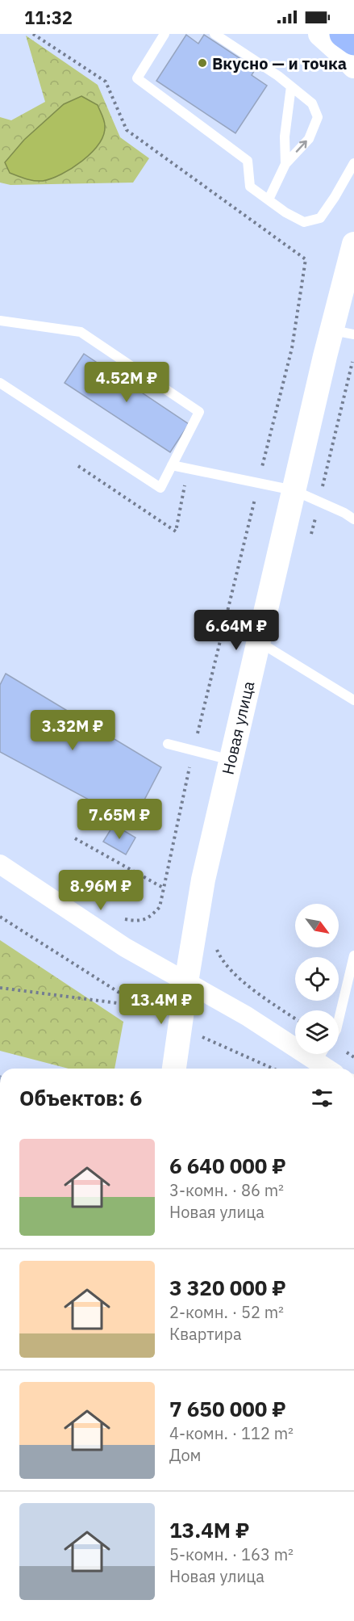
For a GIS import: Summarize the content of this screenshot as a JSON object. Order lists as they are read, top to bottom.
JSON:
{
  "streets": {
    "street": ["Новая улица"]
  },
  "places": ["Вкусно — и точка"],
  "north": "bottom right",
  "page": {
    "status": "11:32",
    "price": [
      "4.52M ₽",
      "6.64M ₽",
      "3.32M ₽",
      "7.65M ₽",
      "8.96M ₽",
      "13.4M ₽"
    ],
    "heading": "Объектов: 6",
    "list": [
      {
        "name": "6 640 000 ₽",
        "note": "3-комн. · 86 m² · Новая улица"
      },
      {
        "name": "3 320 000 ₽",
        "note": "2-комн. · 52 m² · Квартира"
      },
      {
        "name": "7 650 000 ₽",
        "note": "4-комн. · 112 m² · Дом"
      },
      {
        "name": "13.4M ₽",
        "note": "5-комн. · 163 m² · Новая улица"
      }
    ]
  }
}
